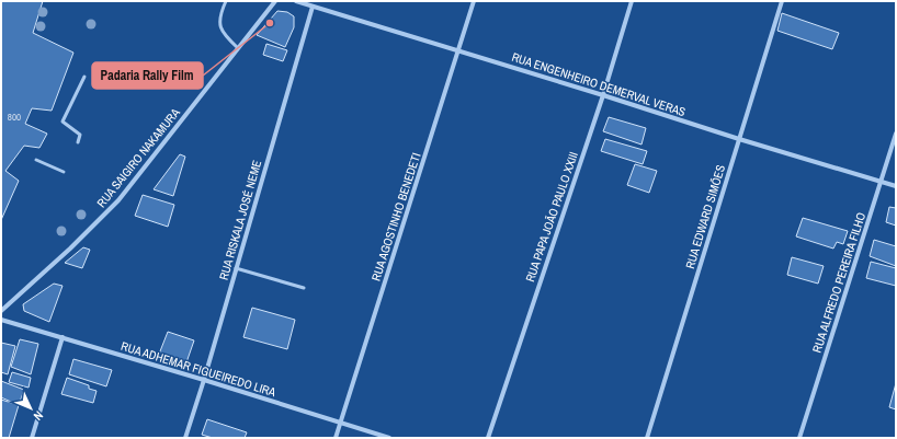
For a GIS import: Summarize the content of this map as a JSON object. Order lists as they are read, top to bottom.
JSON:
{
  "streets": {
    "street": [
      "RUA ENGENHEIRO DEMERVAL VERAS",
      "RUA SAIGIRO NAKAMURA",
      "RUA AGOSTINHO BENEDETI",
      "RUA PAPA JOÃO PAULO XXIII",
      "RUA EDWARD SIMÕES",
      "RUA RISKALA JOSÉ NEME",
      "RUA ALFREDO PEREIRA FILHO",
      "RUA ADHEMAR FIGUEIREDO LIRA"
    ]
  },
  "crossings": [
    ["RUA ENGENHEIRO DEMERVAL VERAS", "RUA AGOSTINHO BENEDETI"],
    ["RUA ENGENHEIRO DEMERVAL VERAS", "RUA PAPA JOÃO PAULO XXIII"],
    ["RUA ENGENHEIRO DEMERVAL VERAS", "RUA EDWARD SIMÕES"],
    ["RUA ENGENHEIRO DEMERVAL VERAS", "RUA RISKALA JOSÉ NEME"],
    ["RUA ENGENHEIRO DEMERVAL VERAS", "RUA ALFREDO PEREIRA FILHO"],
    ["RUA AGOSTINHO BENEDETI", "RUA ADHEMAR FIGUEIREDO LIRA"],
    ["RUA RISKALA JOSÉ NEME", "RUA ADHEMAR FIGUEIREDO LIRA"]
  ],
  "places": ["Padaria Rally Film"],
  "house_numbers": ["800"],
  "north": "bottom right"
}
